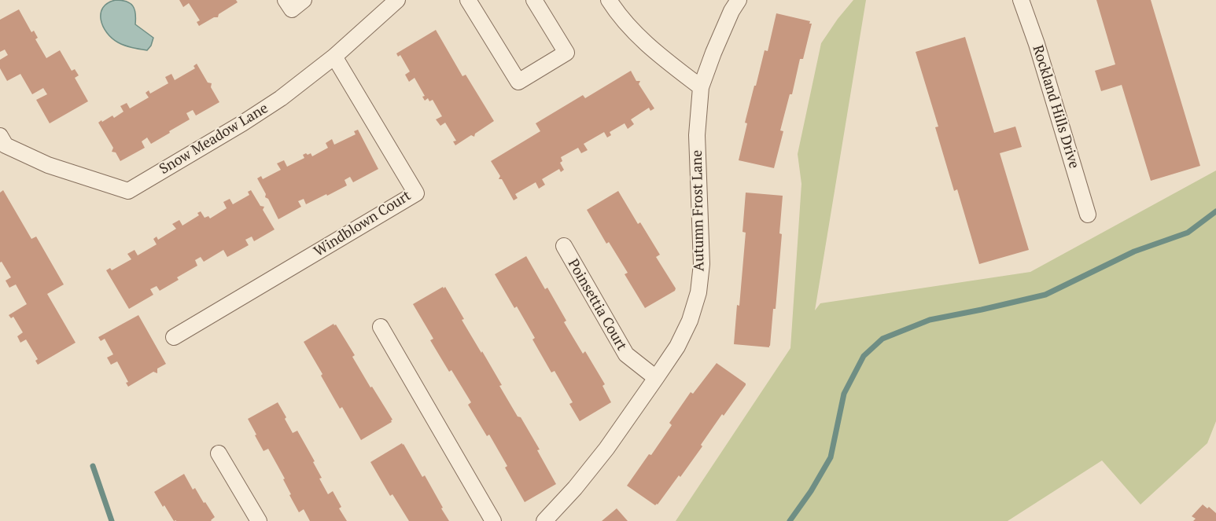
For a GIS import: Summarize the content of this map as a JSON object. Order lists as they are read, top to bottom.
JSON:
{
  "streets": {
    "street": [
      "Rockland Hills Drive",
      "Snow Meadow Lane",
      "Autumn Frost Lane",
      "Windblown Court",
      "Poinsettia Court"
    ]
  },
  "crossings": [
    ["Snow Meadow Lane", "Windblown Court"],
    ["Autumn Frost Lane", "Poinsettia Court"]
  ]
}
